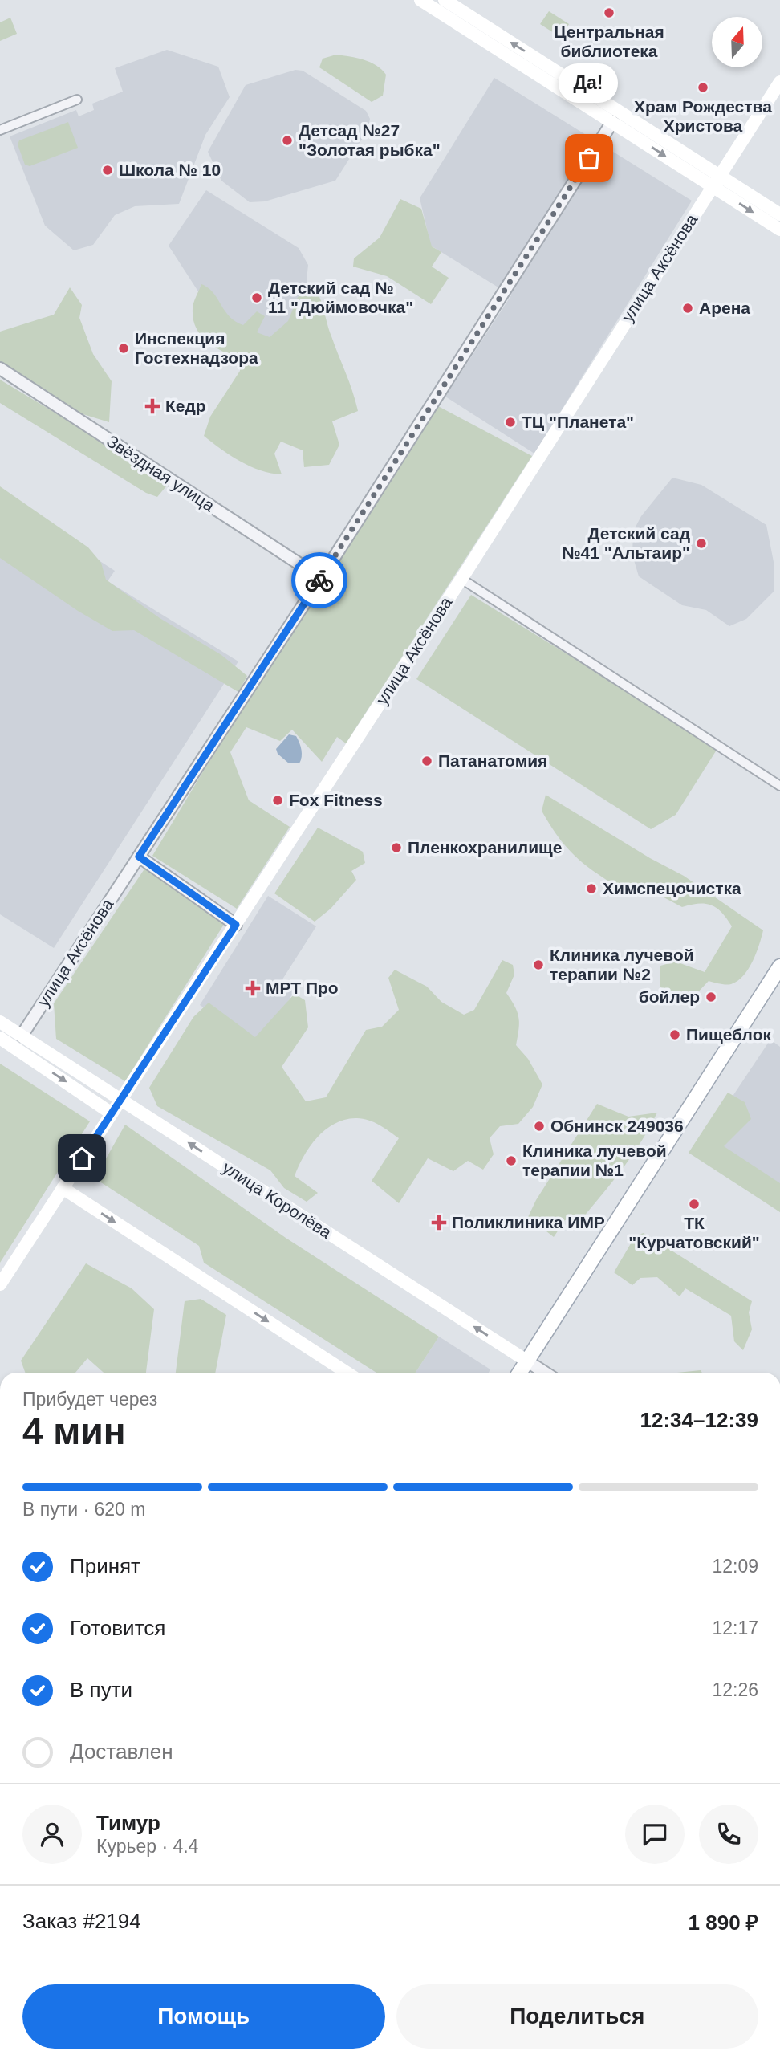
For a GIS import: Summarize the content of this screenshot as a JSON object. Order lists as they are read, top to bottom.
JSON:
{
  "streets": {
    "main road": ["улица Аксёнова", "улица Королёва"],
    "street": ["Звёздная улица"]
  },
  "crossings": [
    ["улица Аксёнова", "Звёздная улица"],
    ["улица Аксёнова", "улица Королёва"]
  ],
  "places": {
    "other": [
      "Центральная библиотека",
      "Храм Рождества Христова",
      "Детсад №27 \"Золотая рыбка\"",
      "Да!",
      "Школа № 10",
      "Детский сад № 11 \"Дюймовочка\"",
      "Арена",
      "Инспекция Гостехнадзора",
      "ТЦ \"Планета\"",
      "Детский сад №41 \"Альтаир\"",
      "Патанатомия",
      "Fox Fitness",
      "Пленкохранилище",
      "Химспецочистка",
      "Клиника лучевой терапии №2",
      "бойлер",
      "Пищеблок",
      "Обнинск 249036",
      "Клиника лучевой терапии №1",
      "ТК \"Курчатовский\""
    ],
    "health": ["Кедр", "МРТ Про", "Поликлиника ИМР"]
  },
  "north": "top",
  "page": {
    "bubble": "Да!",
    "heading": ["4 мин", "Прибудет через", "12:34–12:39"],
    "panel": [
      "Тимур",
      "Курьер · 4.4",
      "Заказ #2194",
      "1 890 ₽"
    ],
    "bar": "В пути · 620 m",
    "list": [
      ["Принят", "12:09"],
      ["Готовится", "12:17"],
      ["В пути", "12:26"],
      "Доставлен"
    ],
    "buttons": ["Помощь", "Поделиться"]
  }
}
